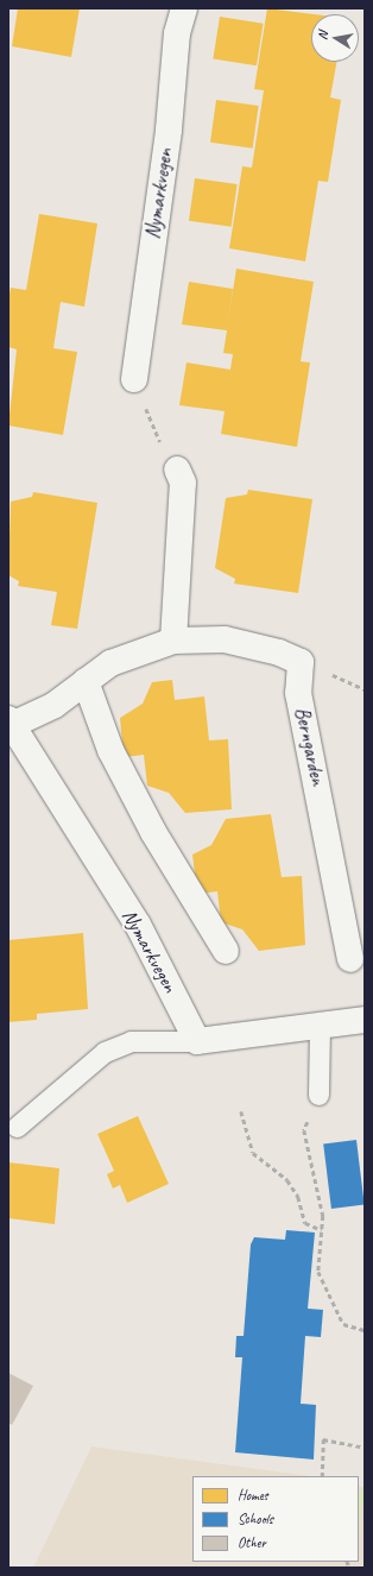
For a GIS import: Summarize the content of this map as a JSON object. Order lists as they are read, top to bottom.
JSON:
{
  "streets": {
    "street": ["Nymarkvegen", "Berngarden"]
  },
  "crossings": [
    ["Nymarkvegen", "Berngarden"]
  ],
  "legend": ["Homes", "Schools", "Other"],
  "north": "left"
}
